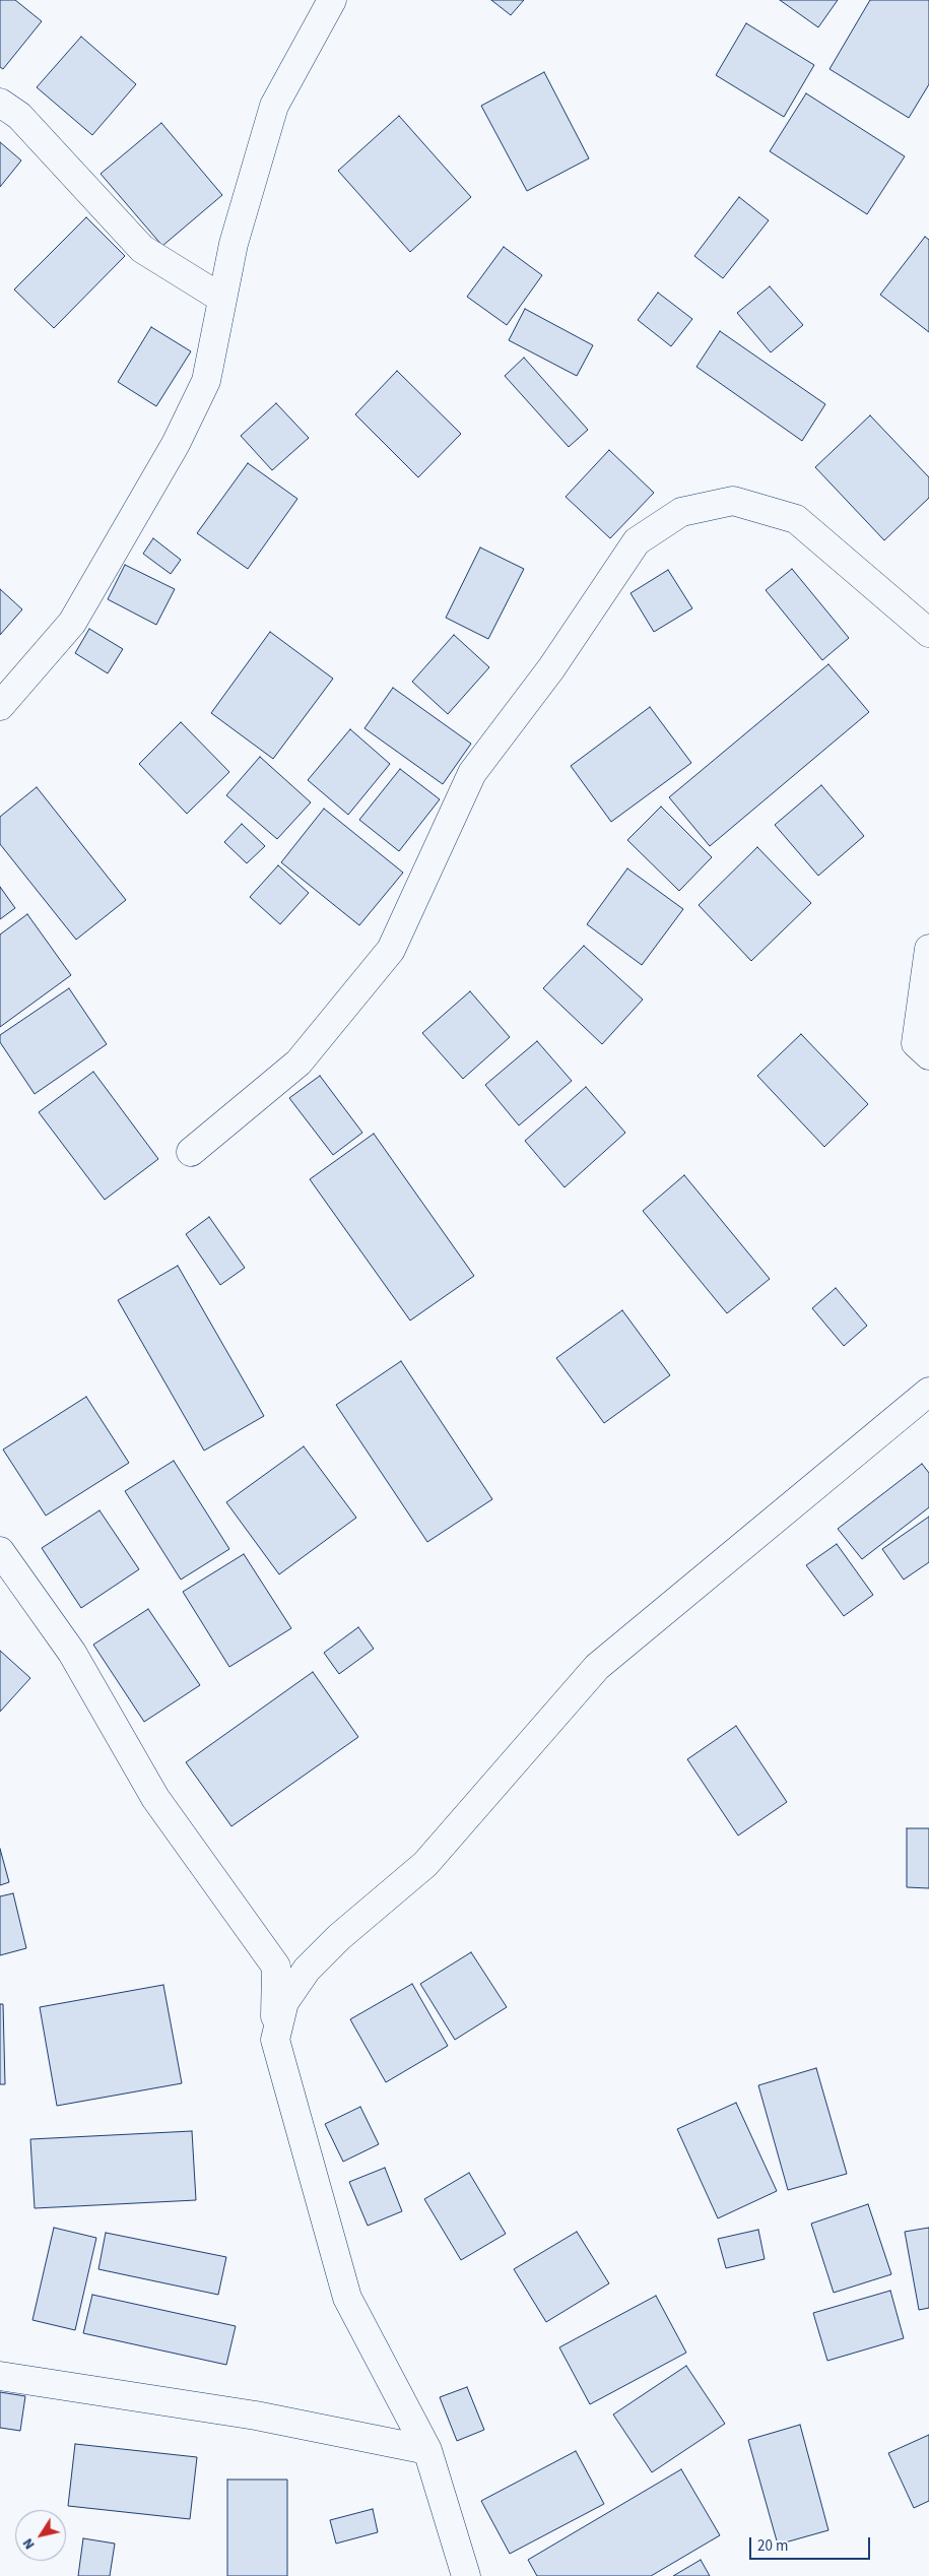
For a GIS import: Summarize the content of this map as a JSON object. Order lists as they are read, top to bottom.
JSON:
{
  "scale_bar": "20 m",
  "north": "bottom left"
}
